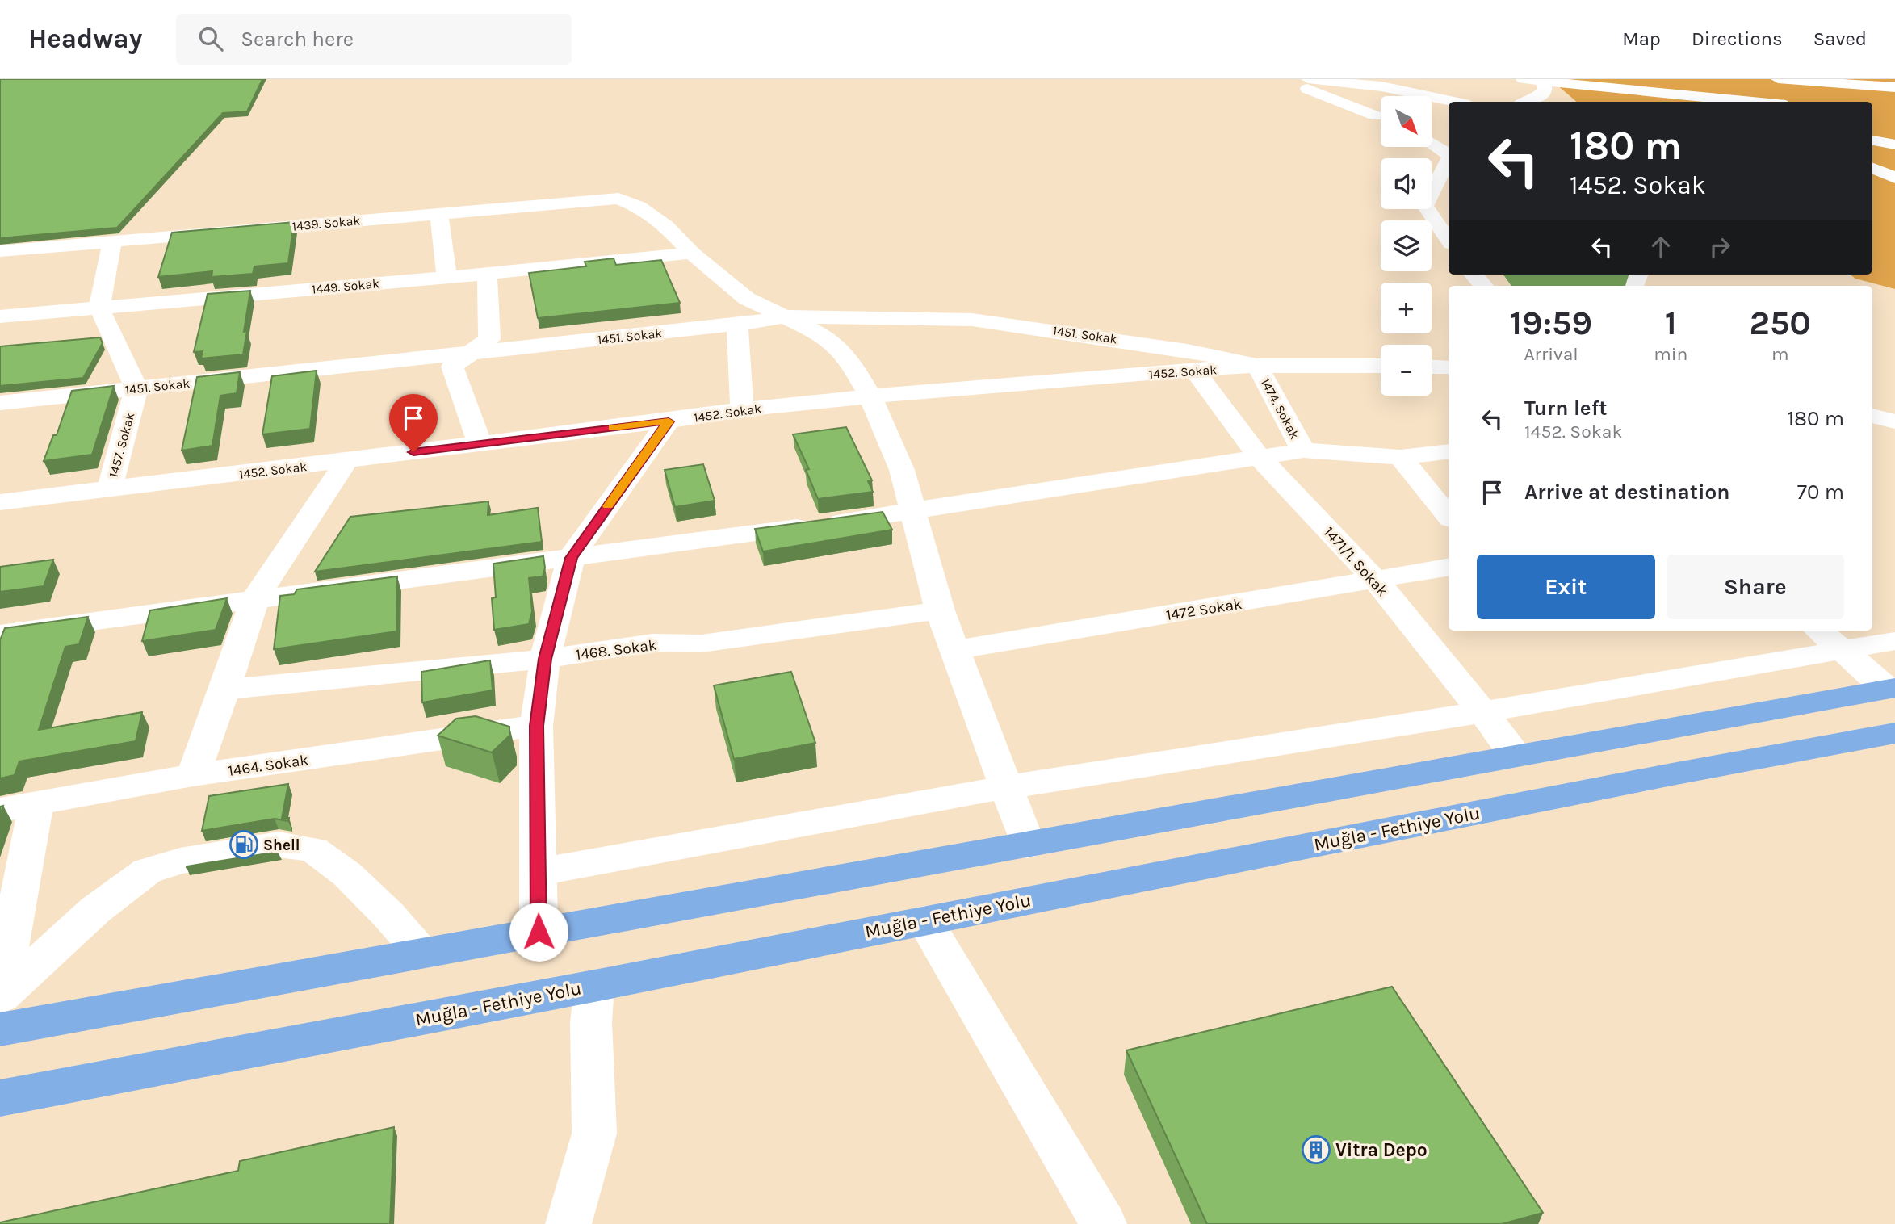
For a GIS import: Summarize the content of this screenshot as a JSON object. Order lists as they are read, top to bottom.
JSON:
{
  "streets": {
    "highway": ["Muğla - Fethiye Yolu"],
    "street": [
      "1439. Sokak",
      "1449. Sokak",
      "1451. Sokak",
      "1452. Sokak",
      "1474. Sokak",
      "1457. Sokak",
      "1471/1. Sokak",
      "1472 Sokak",
      "1468. Sokak",
      "1464. Sokak"
    ]
  },
  "crossings": [
    ["1439. Sokak", "1449. Sokak"],
    ["1451. Sokak", "1452. Sokak"],
    ["1451. Sokak", "1474. Sokak"],
    ["1451. Sokak", "1457. Sokak"],
    ["1452. Sokak", "1474. Sokak"],
    ["1452. Sokak", "1457. Sokak"],
    ["1452. Sokak", "1471/1. Sokak"],
    ["1471/1. Sokak", "1472 Sokak"]
  ],
  "places": {
    "fuel station": ["Shell"],
    "building": ["Vitra Depo"]
  },
  "north": "bottom right",
  "page": {
    "header": "Headway",
    "search": "Search here",
    "nav": ["Map", "Directions", "Saved"],
    "map_buttons": ["+", "−"],
    "turn": ["180 m", "1452. Sokak"],
    "eta": [
      "19:59",
      "Arrival",
      "1",
      "min",
      "250",
      "m"
    ],
    "list": [
      {
        "name": "Turn left",
        "note": "1452. Sokak",
        "value": "180 m"
      },
      {
        "name": "Arrive at destination",
        "value": "70 m"
      }
    ],
    "buttons": ["Exit", "Share"]
  }
}
